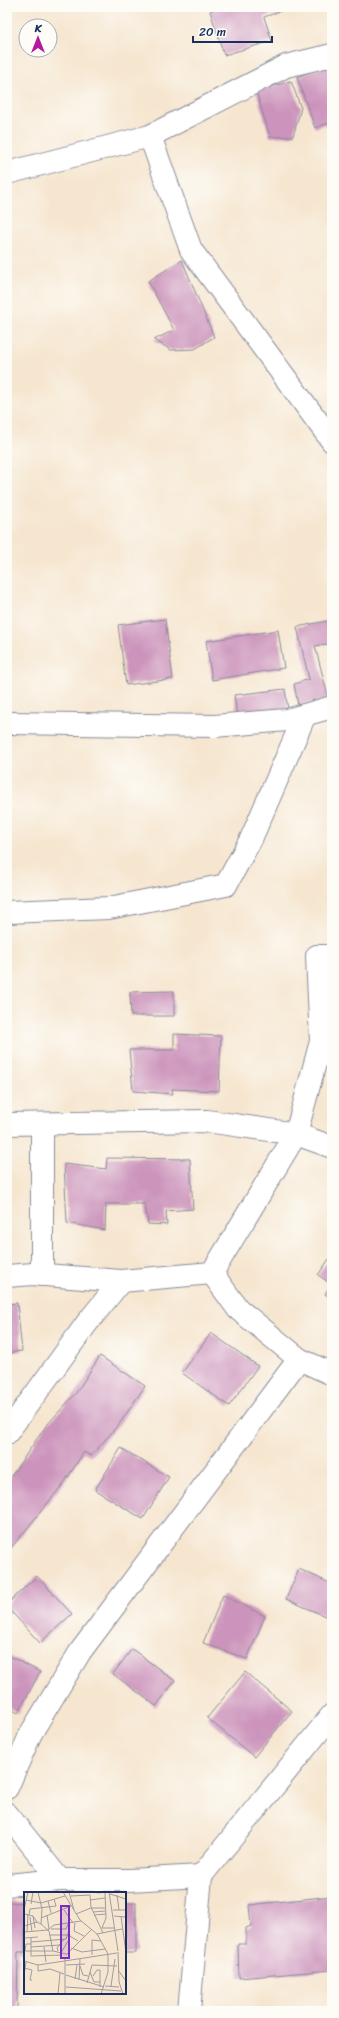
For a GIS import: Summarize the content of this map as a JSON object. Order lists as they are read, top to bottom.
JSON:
{
  "scale_bar": "20 m",
  "north": "top"
}
